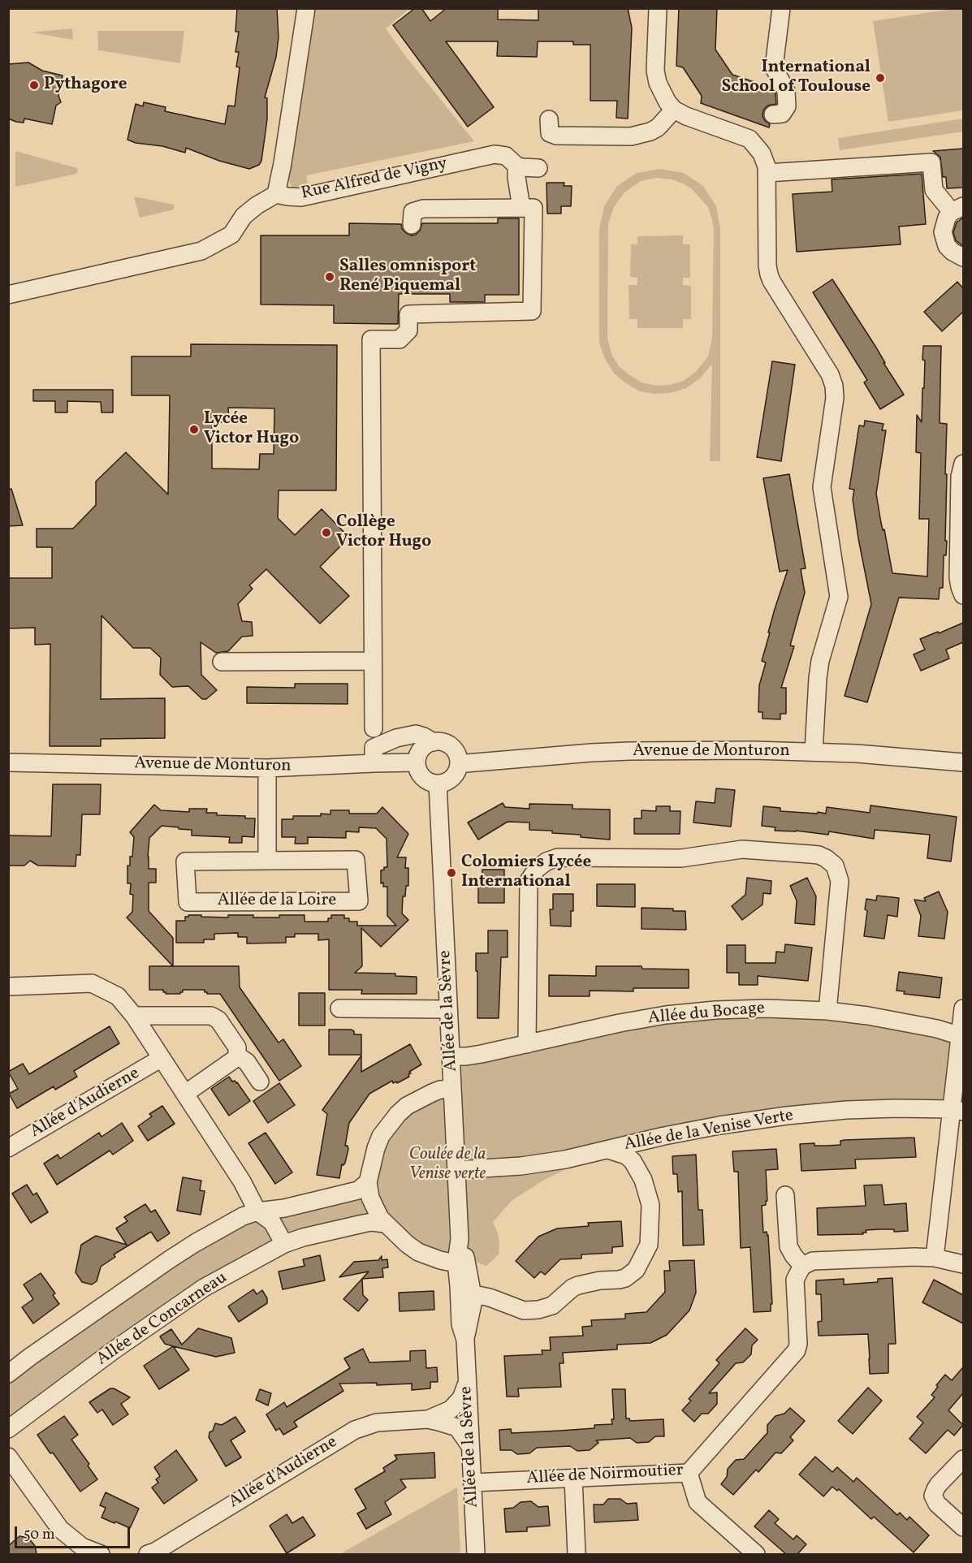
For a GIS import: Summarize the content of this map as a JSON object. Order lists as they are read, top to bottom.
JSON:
{
  "streets": {
    "street": [
      "Rue Alfred de Vigny",
      "Avenue de Monturon",
      "Allée de la Loire",
      "Allée de la Sèvre",
      "Allée du Bocage",
      "Allée d'Audierne",
      "Allée de la Venise Verte",
      "Allée de Concarneau",
      "Allée de Noirmoutier"
    ]
  },
  "crossings": [
    ["Avenue de Monturon", "Allée de la Sèvre"],
    ["Allée de la Sèvre", "Allée du Bocage"],
    ["Allée de la Sèvre", "Allée d'Audierne"],
    ["Allée de la Sèvre", "Allée de la Venise Verte"],
    ["Allée de la Sèvre", "Allée de Noirmoutier"]
  ],
  "parks": ["Coulée de la Venise verte"],
  "places": [
    "International School of Toulouse",
    "Pythagore",
    "Salles omnisport René Piquemal",
    "Lycée Victor Hugo",
    "Collège Victor Hugo",
    "Colomiers Lycée International"
  ],
  "scale_bar": "50 m"
}
